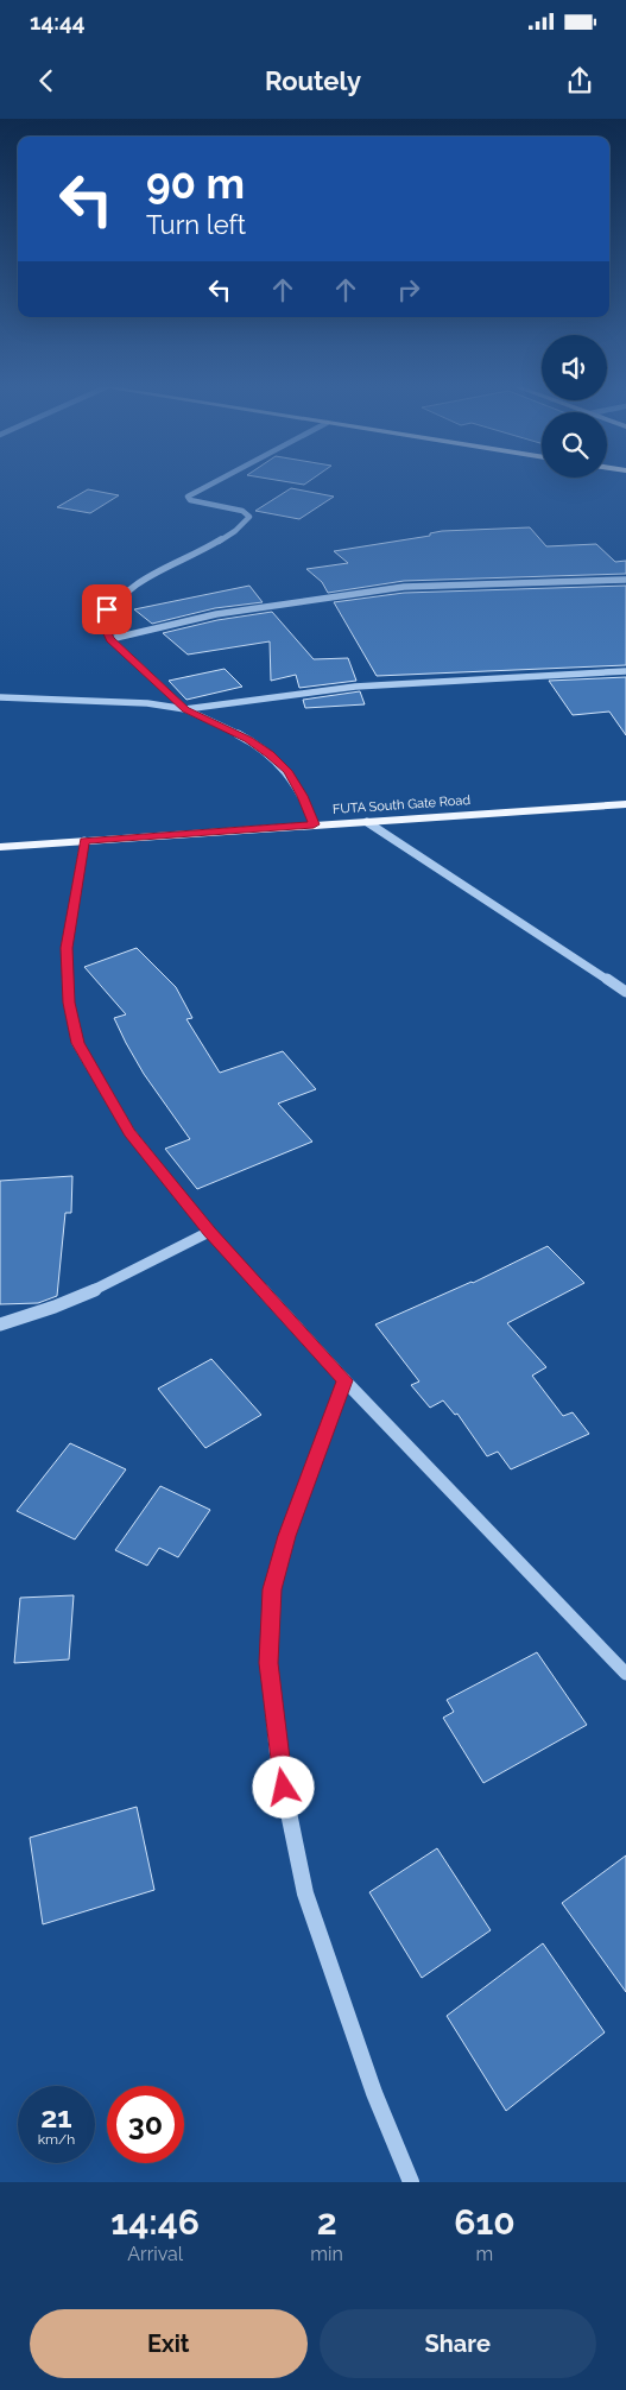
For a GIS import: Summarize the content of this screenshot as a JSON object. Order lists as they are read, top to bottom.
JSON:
{
  "streets": {
    "main road": ["FUTA South Gate Road"]
  },
  "page": {
    "status": "14:44",
    "header": "Routely",
    "turn": ["90 m", "Turn left"],
    "speed": "21 km/h",
    "limit": "30",
    "eta": [
      "14:46",
      "Arrival",
      "2",
      "min",
      "610",
      "m"
    ],
    "buttons": ["Exit", "Share"]
  }
}
